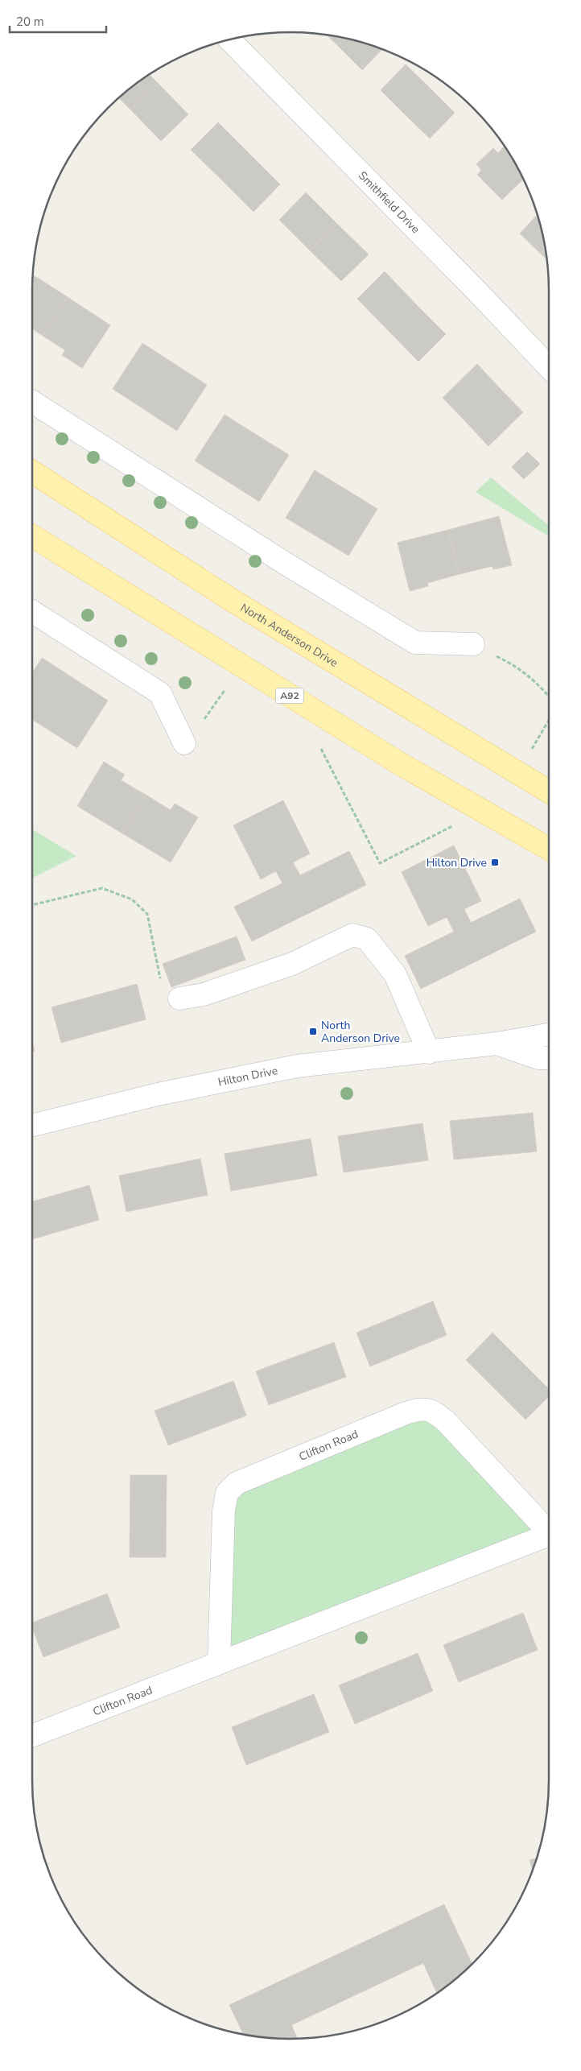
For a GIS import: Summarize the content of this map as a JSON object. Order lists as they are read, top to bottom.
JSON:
{
  "streets": {
    "main road": ["North Anderson Drive", "A92"],
    "street": ["Smithfield Drive", "Hilton Drive", "Clifton Road"]
  },
  "places": {
    "transit": ["Hilton Drive", "North Anderson Drive"]
  },
  "scale_bar": "20 m"
}
